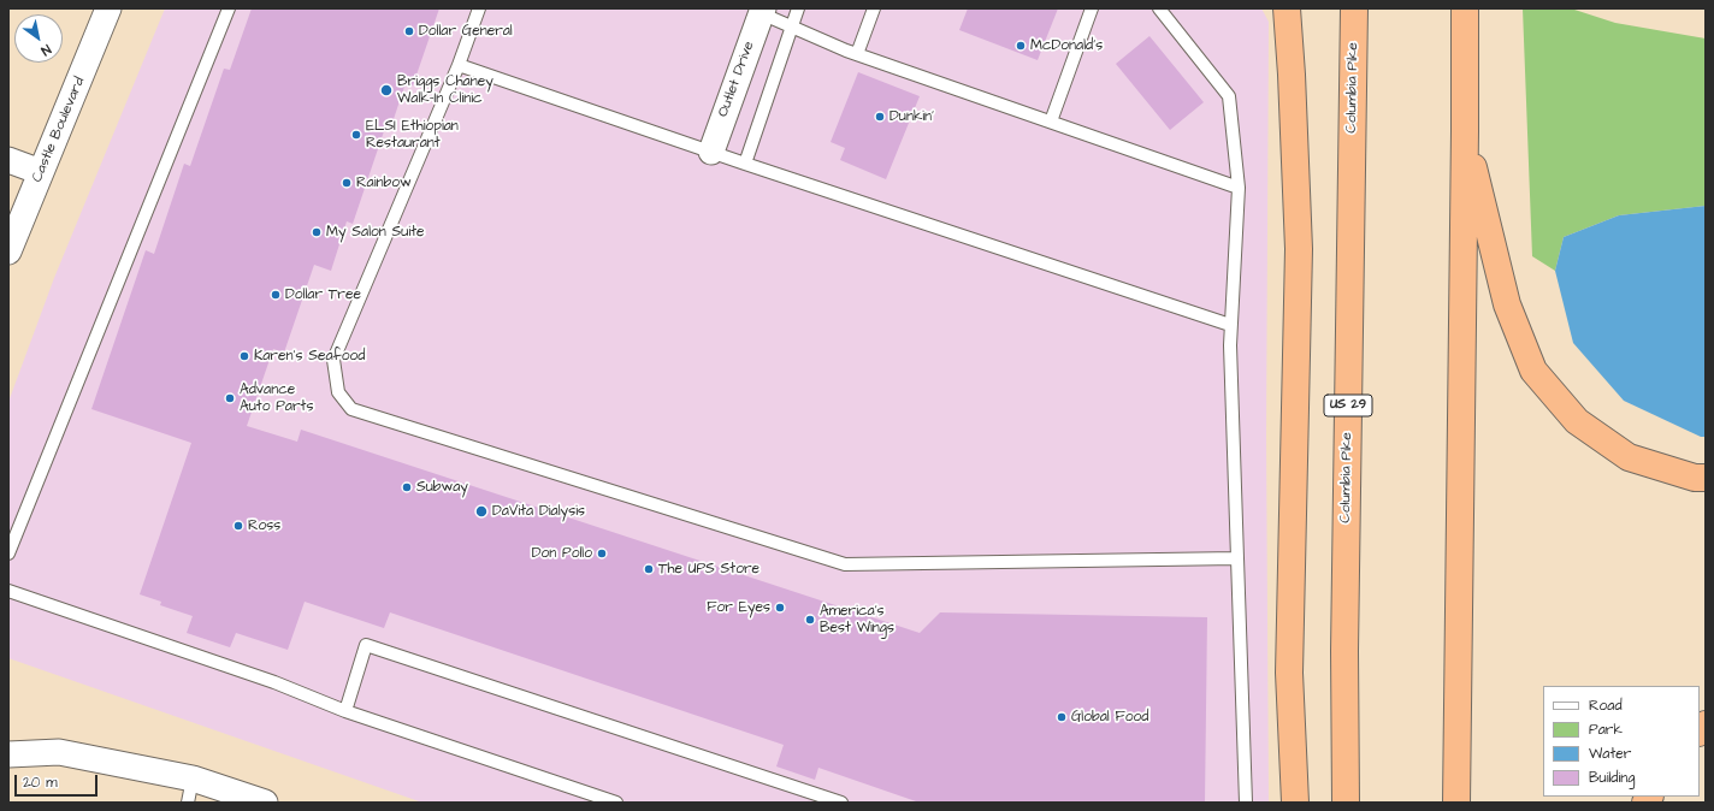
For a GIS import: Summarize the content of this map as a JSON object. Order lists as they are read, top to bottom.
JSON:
{
  "streets": {
    "highway": ["Columbia Pike", "US 29"],
    "street": ["Outlet Drive", "Castle Boulevard"]
  },
  "places": [
    "Dollar General",
    "McDonald's",
    "Briggs Chaney Walk-In Clinic",
    "Dunkin'",
    "ELSI Ethiopian Restaurant",
    "Rainbow",
    "My Salon Suite",
    "Dollar Tree",
    "Karen's Seafood",
    "Advance Auto Parts",
    "Subway",
    "DaVita Dialysis",
    "Ross",
    "Don Pollo",
    "The UPS Store",
    "For Eyes",
    "America's Best Wings",
    "Global Food"
  ],
  "legend": [
    "Road",
    "Park",
    "Water",
    "Building"
  ],
  "scale_bar": "20 m",
  "north": "bottom right"
}
